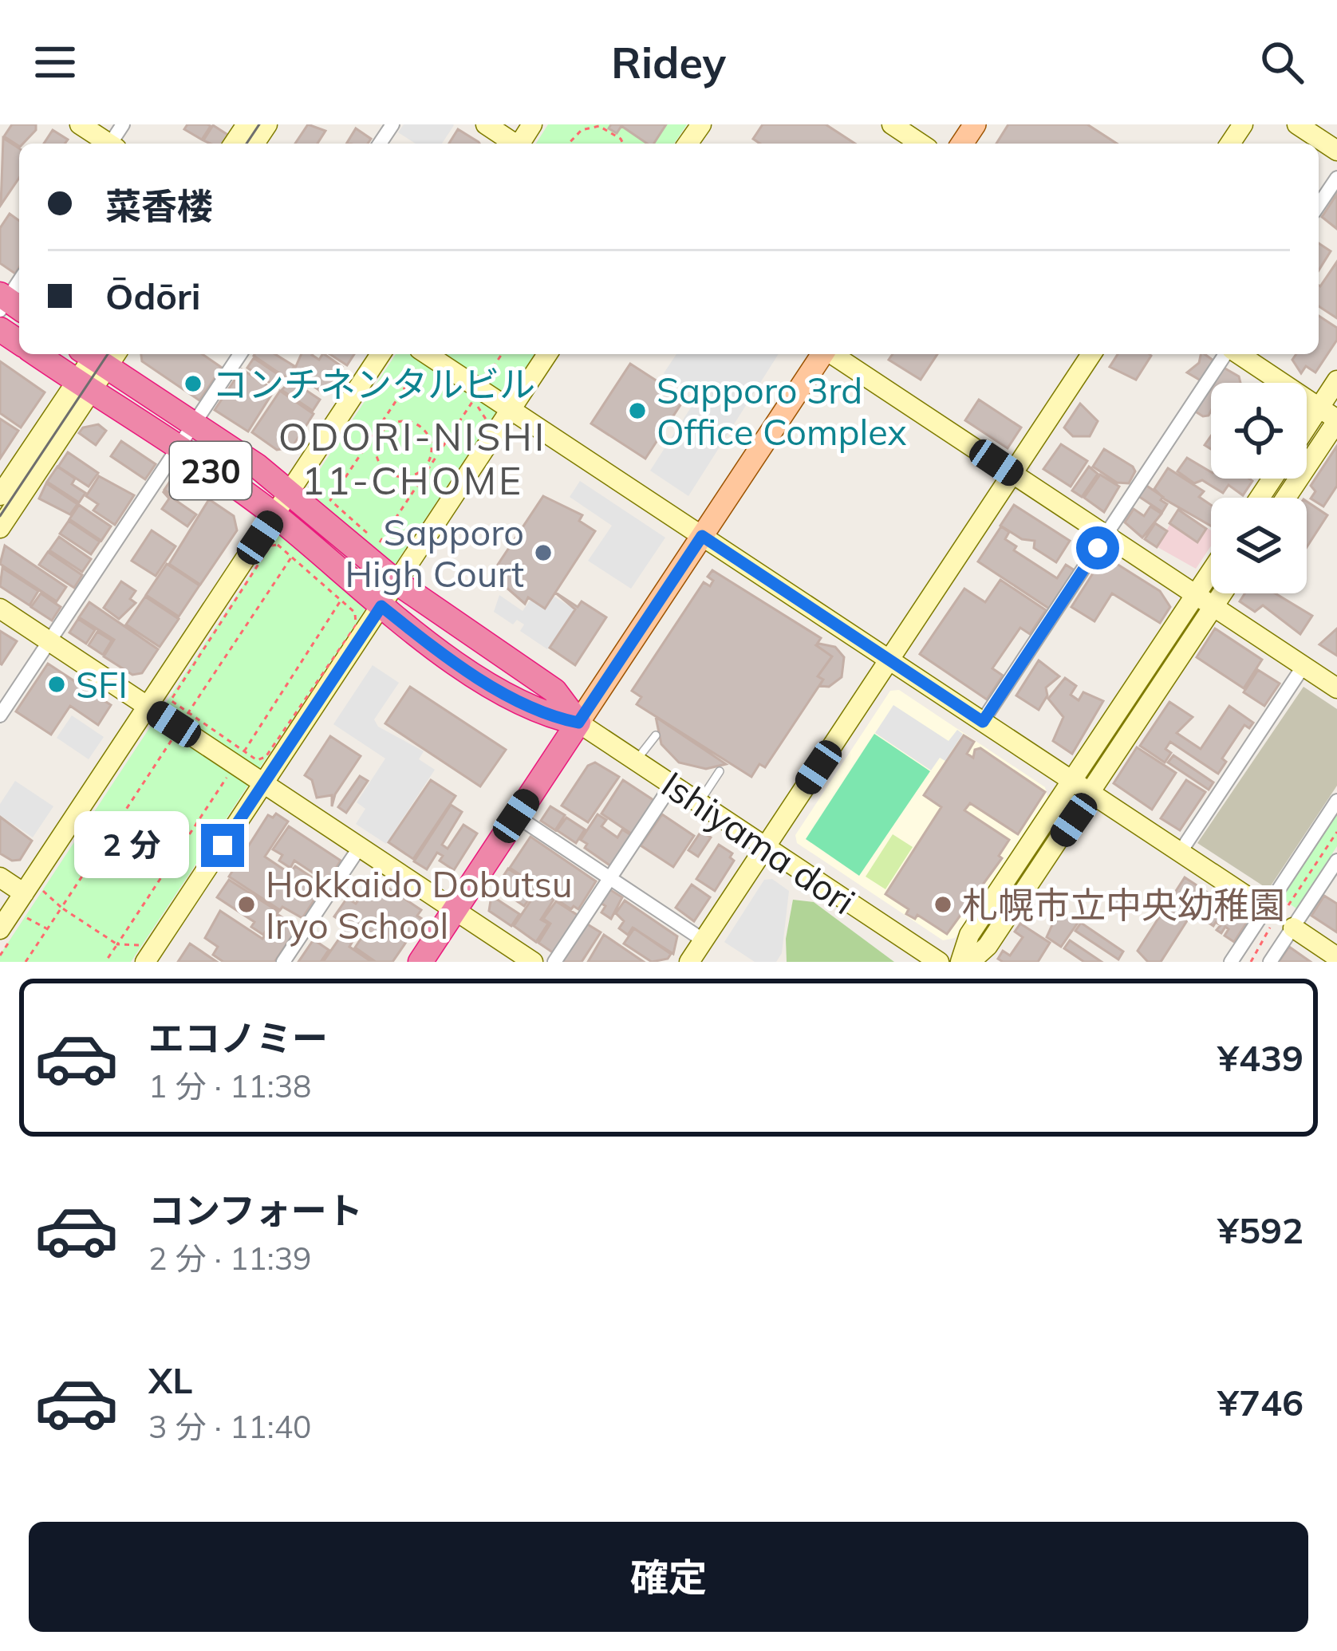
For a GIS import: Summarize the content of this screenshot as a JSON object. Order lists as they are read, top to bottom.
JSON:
{
  "streets": {
    "highway": ["230"],
    "street": ["Ishiyama dori"]
  },
  "crossings": [
    ["230", "Ishiyama dori"]
  ],
  "districts": ["ODORI-NISHI 11-CHOME"],
  "places": [
    "コンチネンタルビル",
    "Sapporo 3rd Office Complex",
    "Sapporo High Court",
    "SFI",
    "Hokkaido Dobutsu Iryo School",
    "札幌市立中央幼稚園"
  ],
  "page": {
    "header": "Ridey",
    "banner": ["菜香楼", "Ōdōri"],
    "bubble": "2 分",
    "list": [
      {
        "name": "エコノミー",
        "note": "1 分 · 11:38",
        "value": "¥439"
      },
      {
        "name": "コンフォート",
        "note": "2 分 · 11:39",
        "value": "¥592"
      },
      {
        "name": "XL",
        "note": "3 分 · 11:40",
        "value": "¥746"
      }
    ],
    "buttons": "確定"
  }
}
